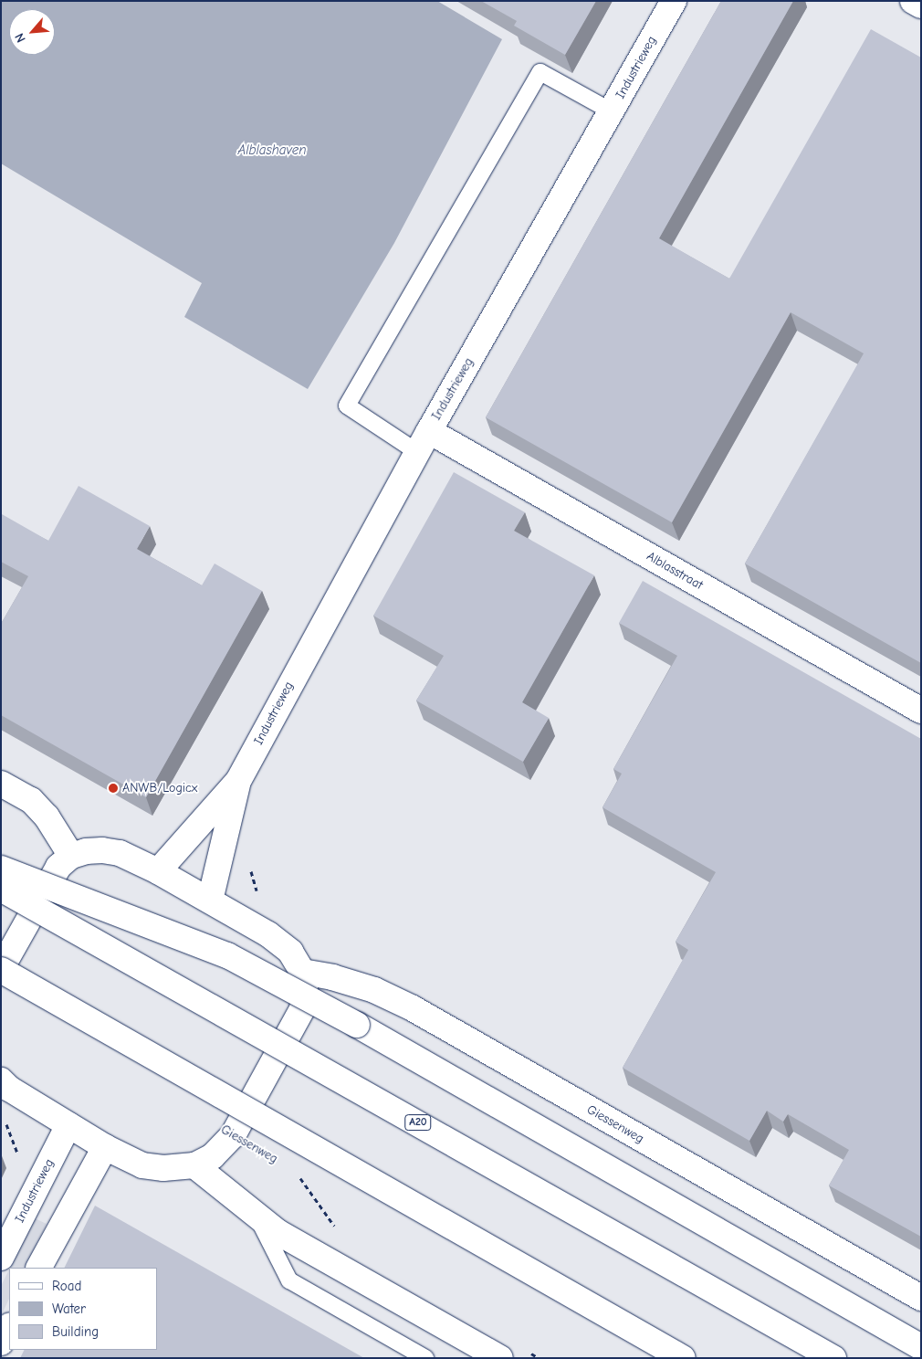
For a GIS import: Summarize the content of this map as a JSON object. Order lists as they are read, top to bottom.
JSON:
{
  "streets": {
    "main road": [
      "Industrieweg",
      "Alblasstraat",
      "A20",
      "Giessenweg"
    ]
  },
  "crossings": [
    ["Industrieweg", "Alblasstraat"]
  ],
  "water": ["Alblashaven"],
  "places": ["ANWB/Logicx"],
  "legend": ["Road", "Water", "Building"],
  "north": "bottom left"
}
